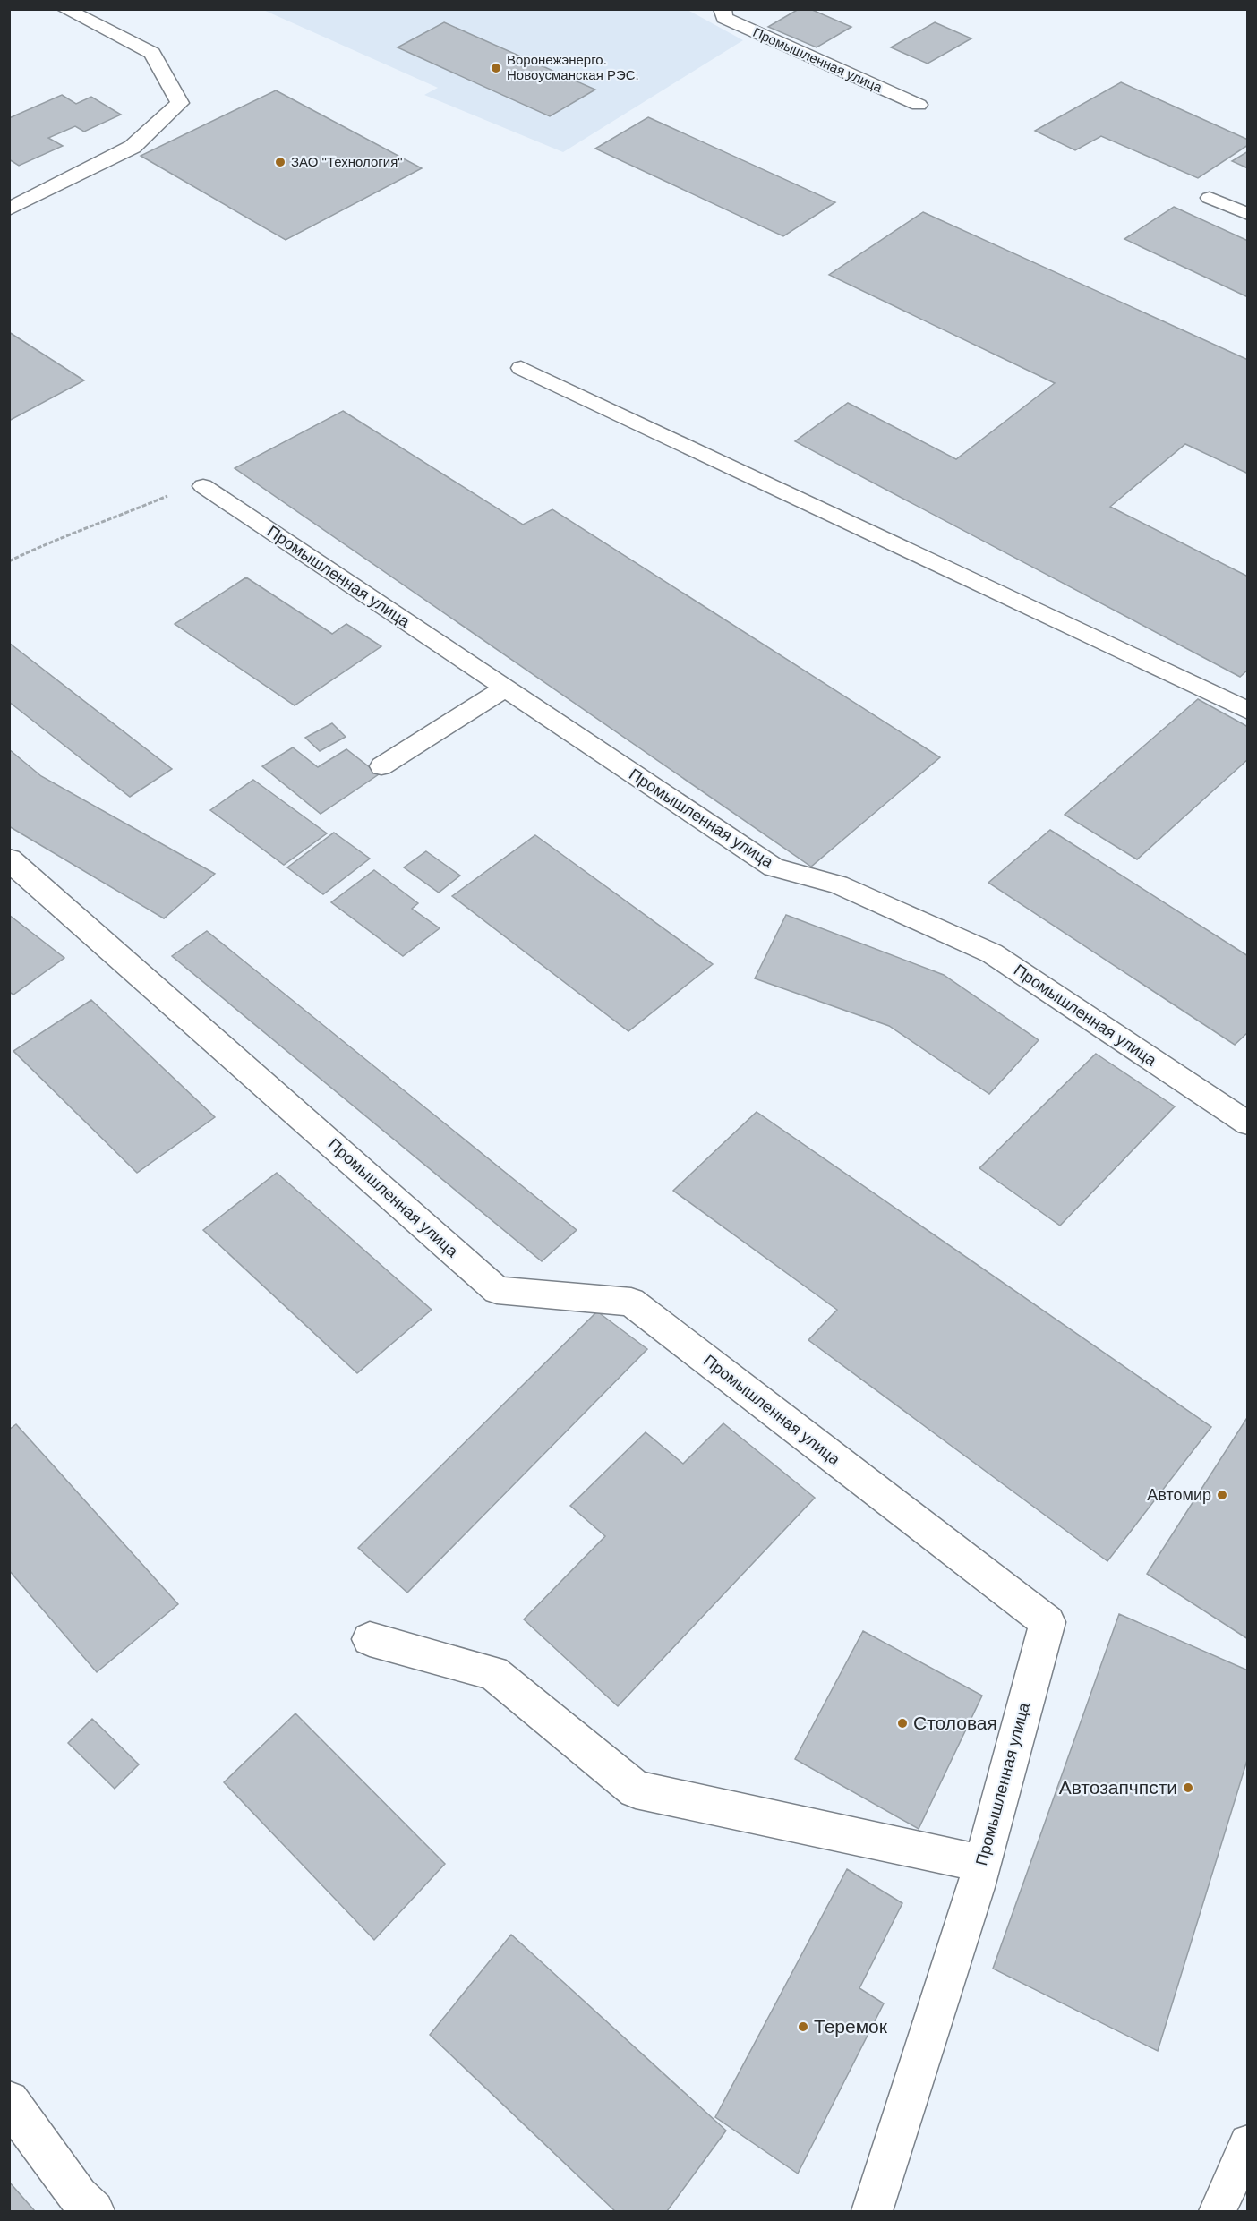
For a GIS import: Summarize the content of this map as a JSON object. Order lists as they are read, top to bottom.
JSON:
{
  "streets": {
    "street": ["Промышленная улица"]
  },
  "places": [
    "Воронежэнерго. Новоусманская РЭС.",
    "ЗАО \"Технология\"",
    "Автомир",
    "Столовая",
    "Автозапчпсти",
    "Теремок"
  ]
}
